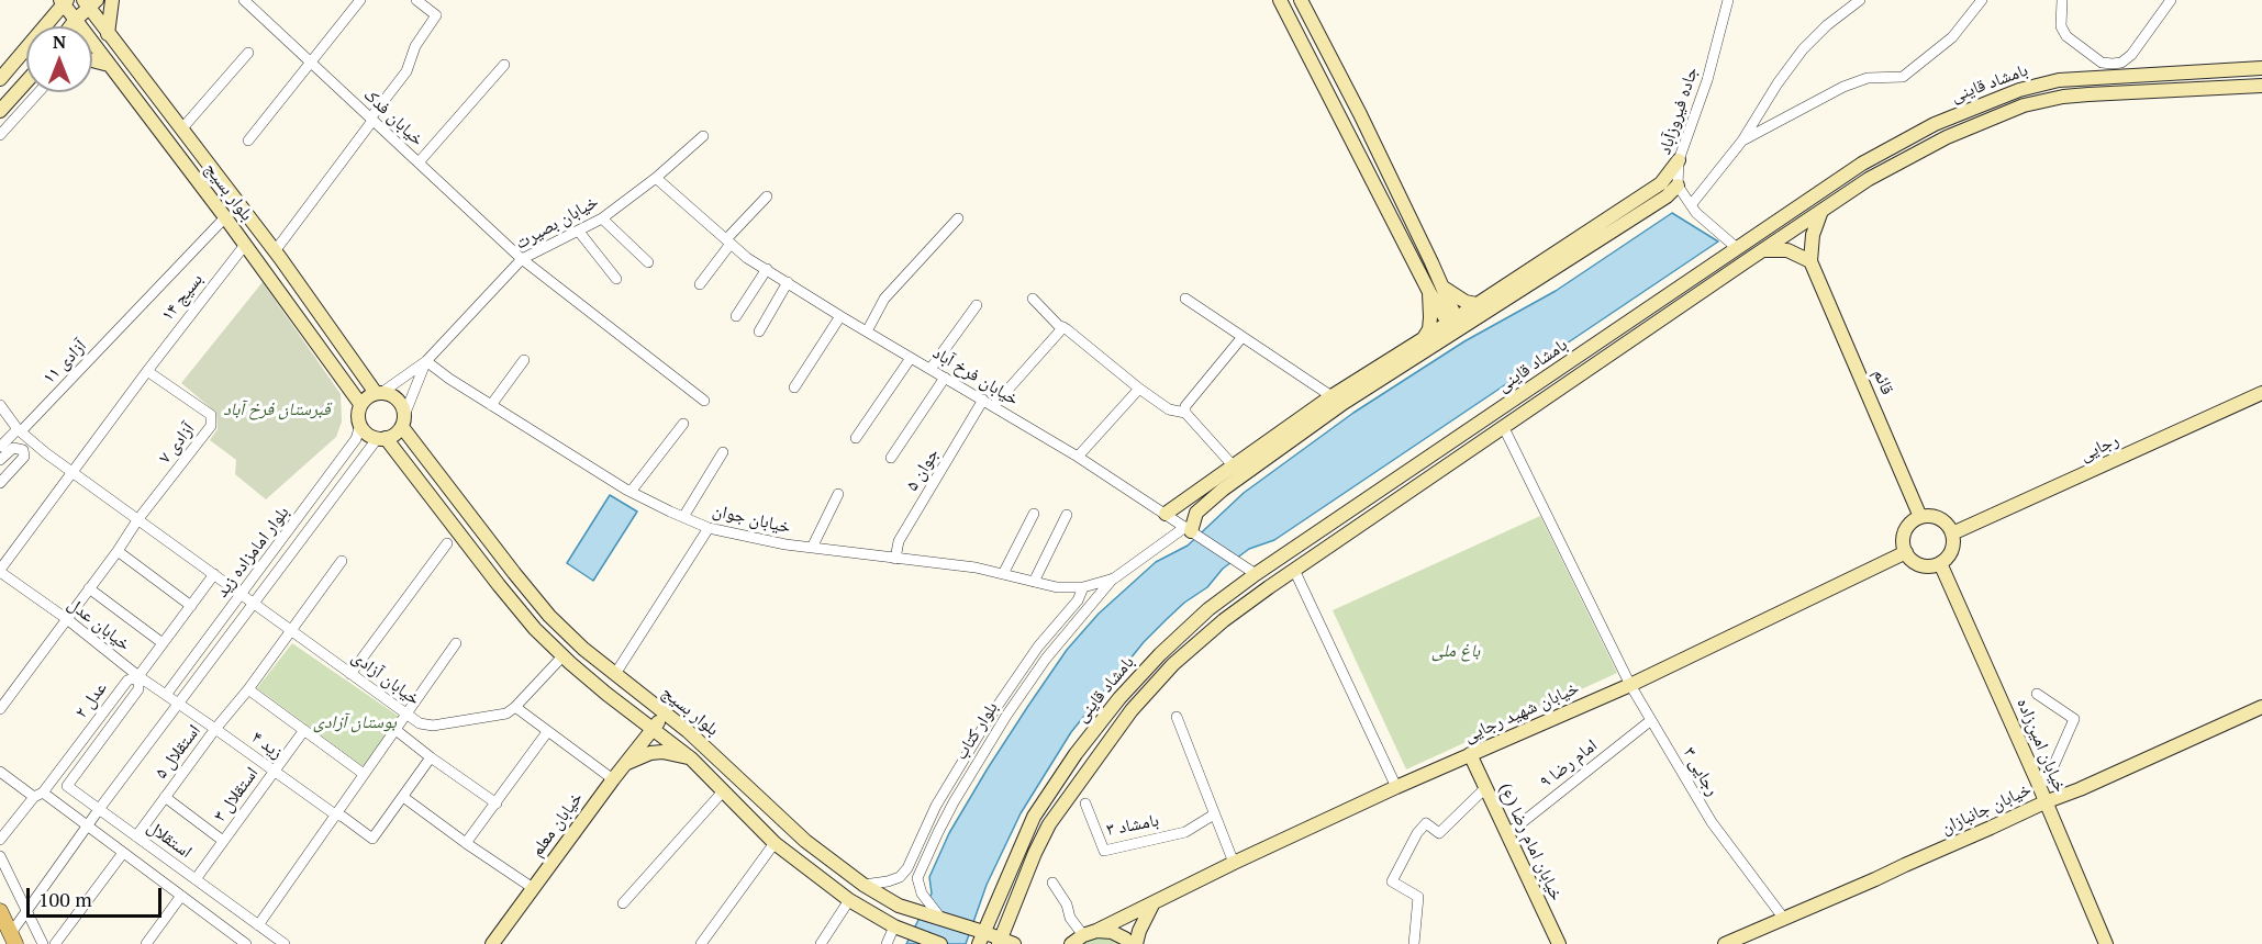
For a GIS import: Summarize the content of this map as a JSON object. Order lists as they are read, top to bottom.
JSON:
{
  "streets": {
    "main road": [
      "بامشاد قاینی",
      "بلوار بسیج",
      "قائم",
      "رجایی",
      "خیابان شهید رجایی",
      "خیابان امین‌زاده",
      "خیابان جانبازان",
      "خیابان معلم",
      "خیابان امام رضا (ع)"
    ],
    "street": [
      "جاده فیروزآباد",
      "خیابان فدک",
      "خیابان بصیرت",
      "بسیج ۱۴",
      "آزادی ۱۱",
      "خیابان فرخ آباد",
      "آزادی ۷",
      "جوان ۵",
      "خیابان جوان",
      "بلوار امامزاده زید",
      "خیابان عدل",
      "خیابان آزادی",
      "عدل ۲",
      "بلوار کتاب",
      "زید ۴",
      "استقلال ۵",
      "امام رضا ۹",
      "رجایی ۳",
      "استقلال ۳",
      "بامشاد ۳",
      "استقلال"
    ]
  },
  "crossings": [
    ["بامشاد قاینی", "بلوار بسیج"],
    ["بامشاد قاینی", "خیابان فرخ آباد"],
    ["بامشاد قاینی", "رجایی ۳"],
    ["خیابان فدک", "خیابان بصیرت"],
    ["بلوار بسیج", "بسیج ۱۴"],
    ["بلوار بسیج", "آزادی ۱۱"],
    ["بلوار بسیج", "بلوار امامزاده زید"],
    ["بلوار بسیج", "خیابان آزادی"],
    ["بلوار بسیج", "بلوار کتاب"],
    ["بلوار بسیج", "خیابان معلم"],
    ["خیابان بصیرت", "خیابان فرخ آباد"],
    ["خیابان بصیرت", "خیابان جوان"],
    ["بسیج ۱۴", "آزادی ۷"],
    ["بسیج ۱۴", "خیابان عدل"],
    ["خیابان فرخ آباد", "جوان ۵"],
    ["قائم", "رجایی"],
    ["قائم", "خیابان شهید رجایی"],
    ["قائم", "خیابان امین‌زاده"],
    ["رجایی", "خیابان شهید رجایی"],
    ["رجایی", "خیابان امین‌زاده"],
    ["جوان ۵", "خیابان جوان"],
    ["خیابان جوان", "بلوار کتاب"],
    ["بلوار امامزاده زید", "خیابان عدل"],
    ["بلوار امامزاده زید", "خیابان آزادی"],
    ["بلوار امامزاده زید", "زید ۴"],
    ["بلوار امامزاده زید", "استقلال"],
    ["خیابان عدل", "عدل ۲"],
    ["خیابان عدل", "زید ۴"],
    ["خیابان آزادی", "استقلال ۵"],
    ["عدل ۲", "استقلال"],
    ["خیابان شهید رجایی", "خیابان امین‌زاده"],
    ["خیابان شهید رجایی", "رجایی ۳"],
    ["خیابان شهید رجایی", "خیابان امام رضا (ع)"],
    ["زید ۴", "استقلال ۵"],
    ["زید ۴", "استقلال ۳"],
    ["خیابان امین‌زاده", "خیابان جانبازان"],
    ["استقلال ۵", "استقلال"],
    ["امام رضا ۹", "رجایی ۳"],
    ["امام رضا ۹", "خیابان امام رضا (ع)"],
    ["رجایی ۳", "خیابان جانبازان"],
    ["استقلال ۳", "استقلال"]
  ],
  "parks": ["قبرستان فرخ آباد", "باغ ملی", "بوستان آزادی"],
  "scale_bar": "100 m",
  "north": "top"
}
